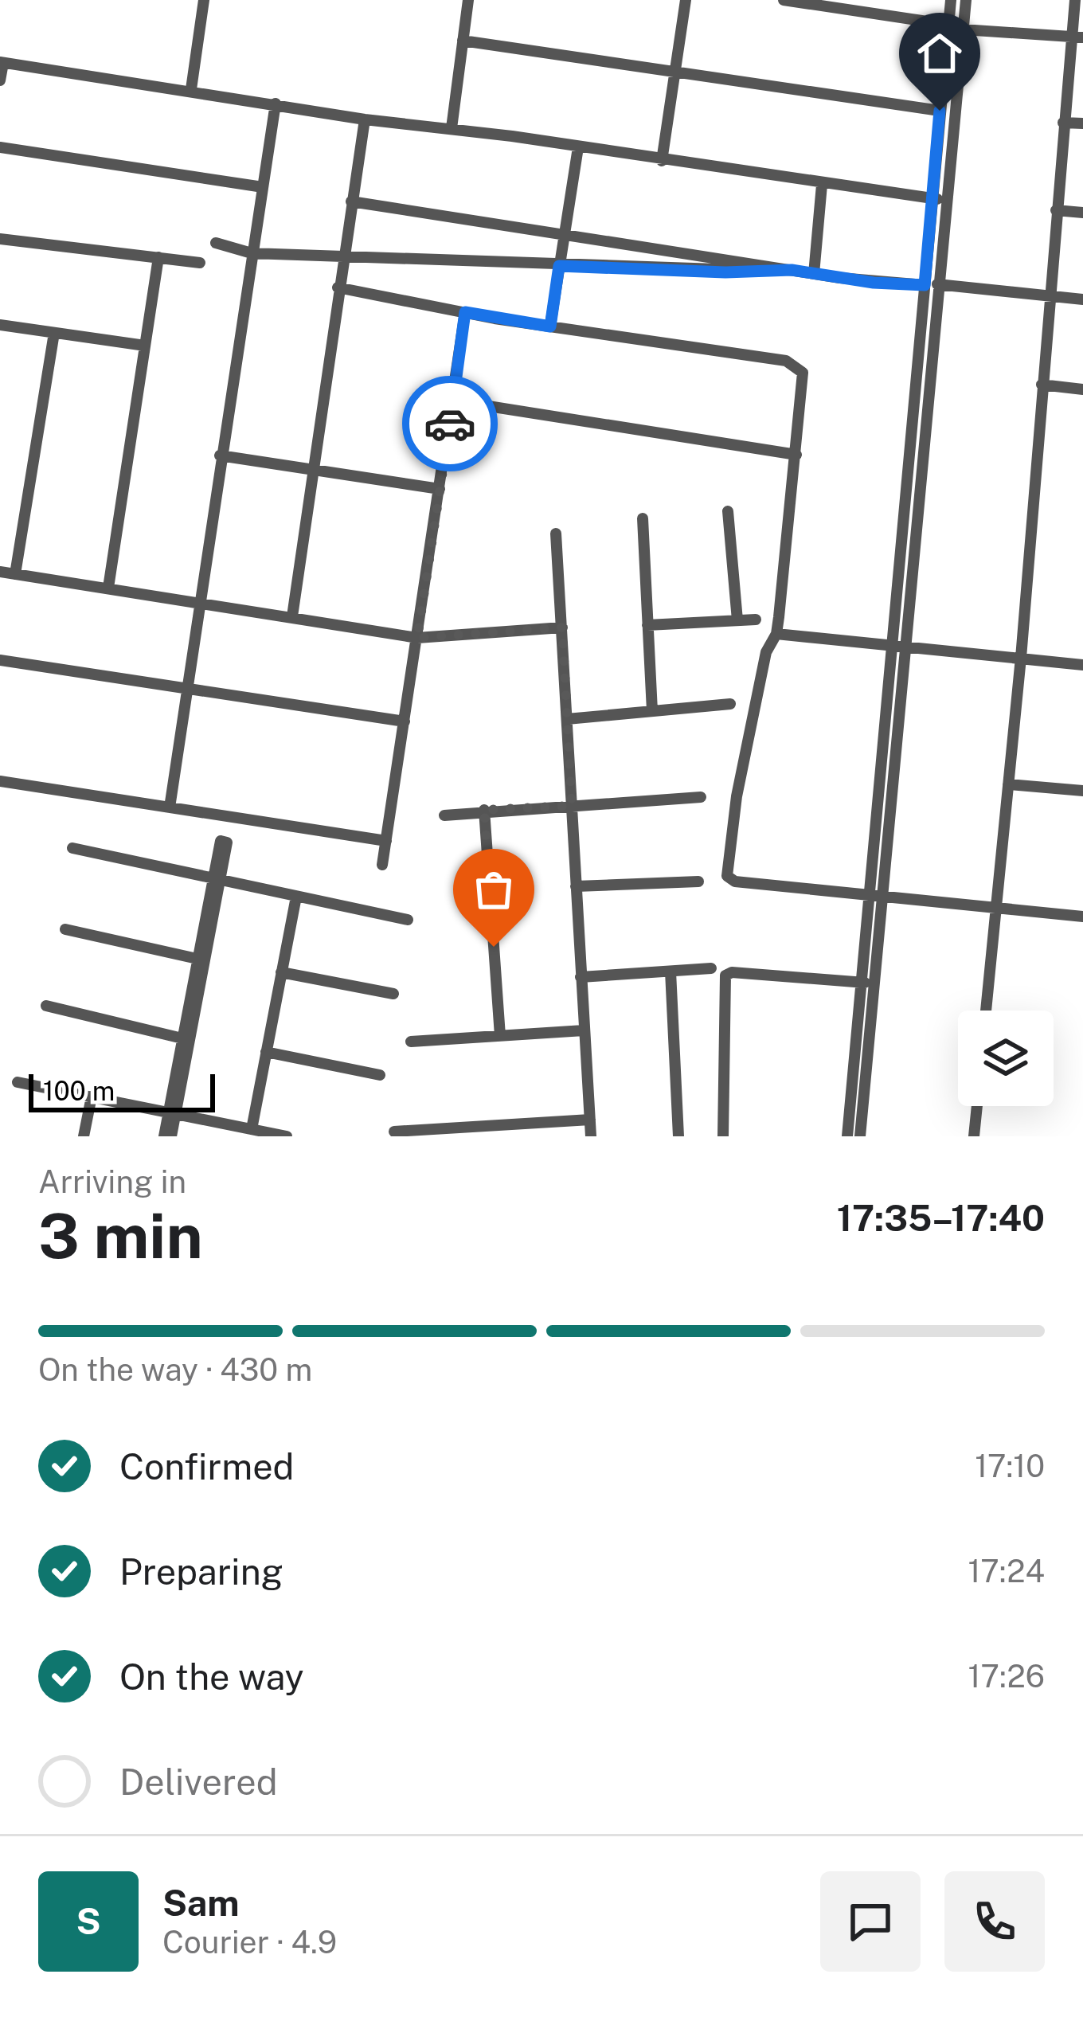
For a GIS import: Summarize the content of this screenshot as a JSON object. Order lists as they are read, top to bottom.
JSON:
{
  "scale_bar": "100 m",
  "page": {
    "scale": "100 m",
    "heading": ["3 min", "Arriving in", "17:35–17:40"],
    "panel": ["Sam", "Courier · 4.9"],
    "bar": "On the way · 430 m",
    "list": [
      ["Confirmed", "17:10"],
      ["Preparing", "17:24"],
      ["On the way", "17:26"],
      "Delivered"
    ],
    "round": "S"
  }
}
